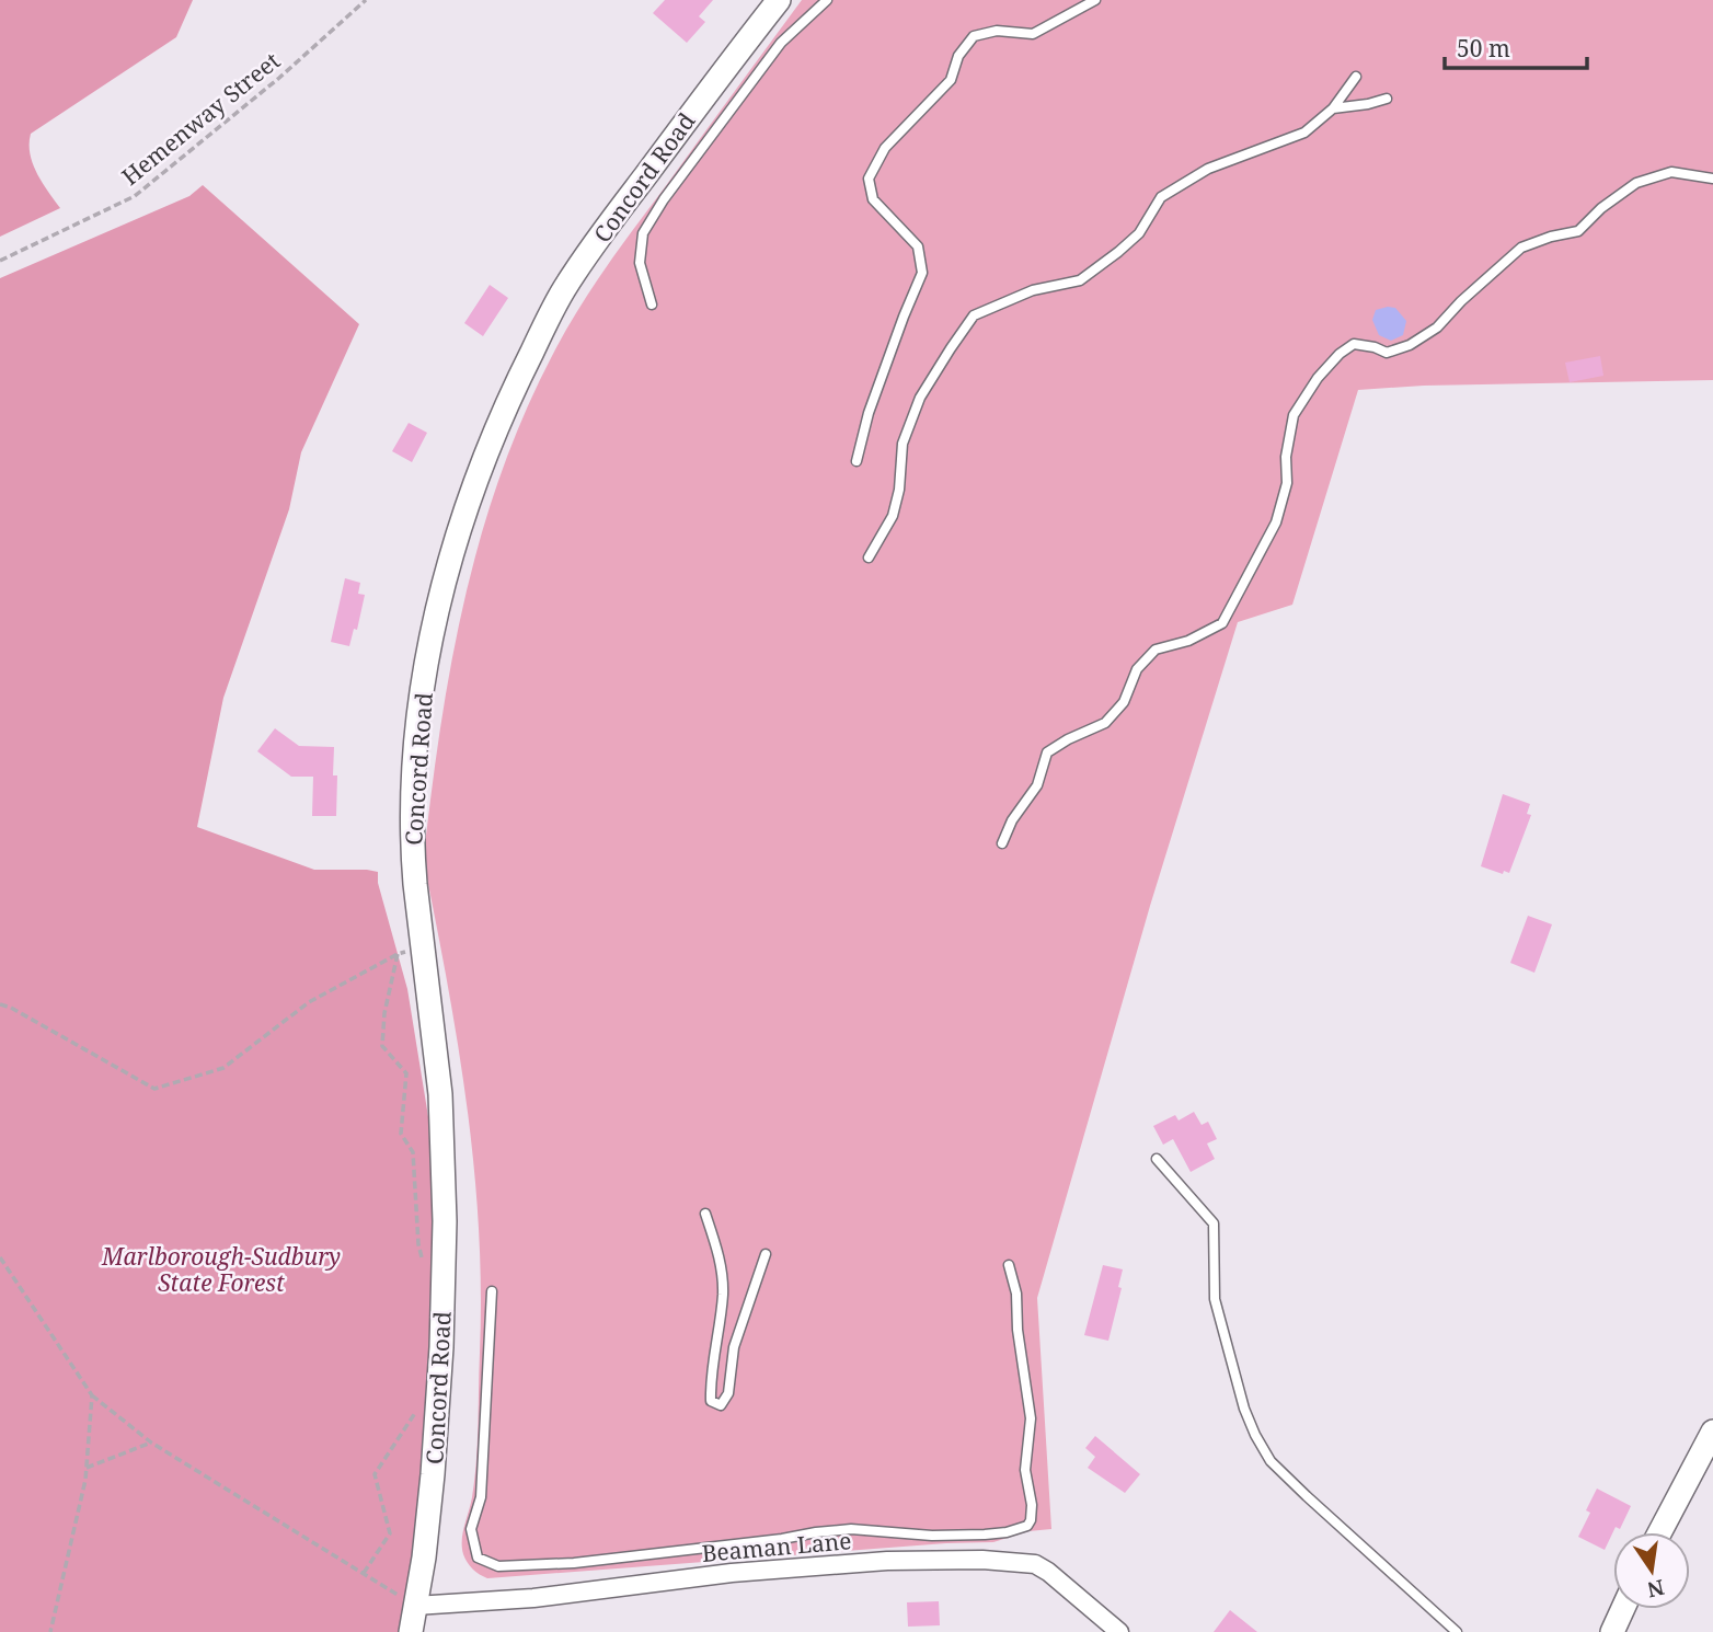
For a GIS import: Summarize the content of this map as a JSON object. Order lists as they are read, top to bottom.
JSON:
{
  "streets": {
    "street": ["Concord Road", "Beaman Lane"],
    "path": ["Hemenway Street"]
  },
  "crossings": [
    ["Concord Road", "Beaman Lane"]
  ],
  "parks": ["Marlborough-Sudbury State Forest"],
  "scale_bar": "50 m",
  "north": "bottom"
}
